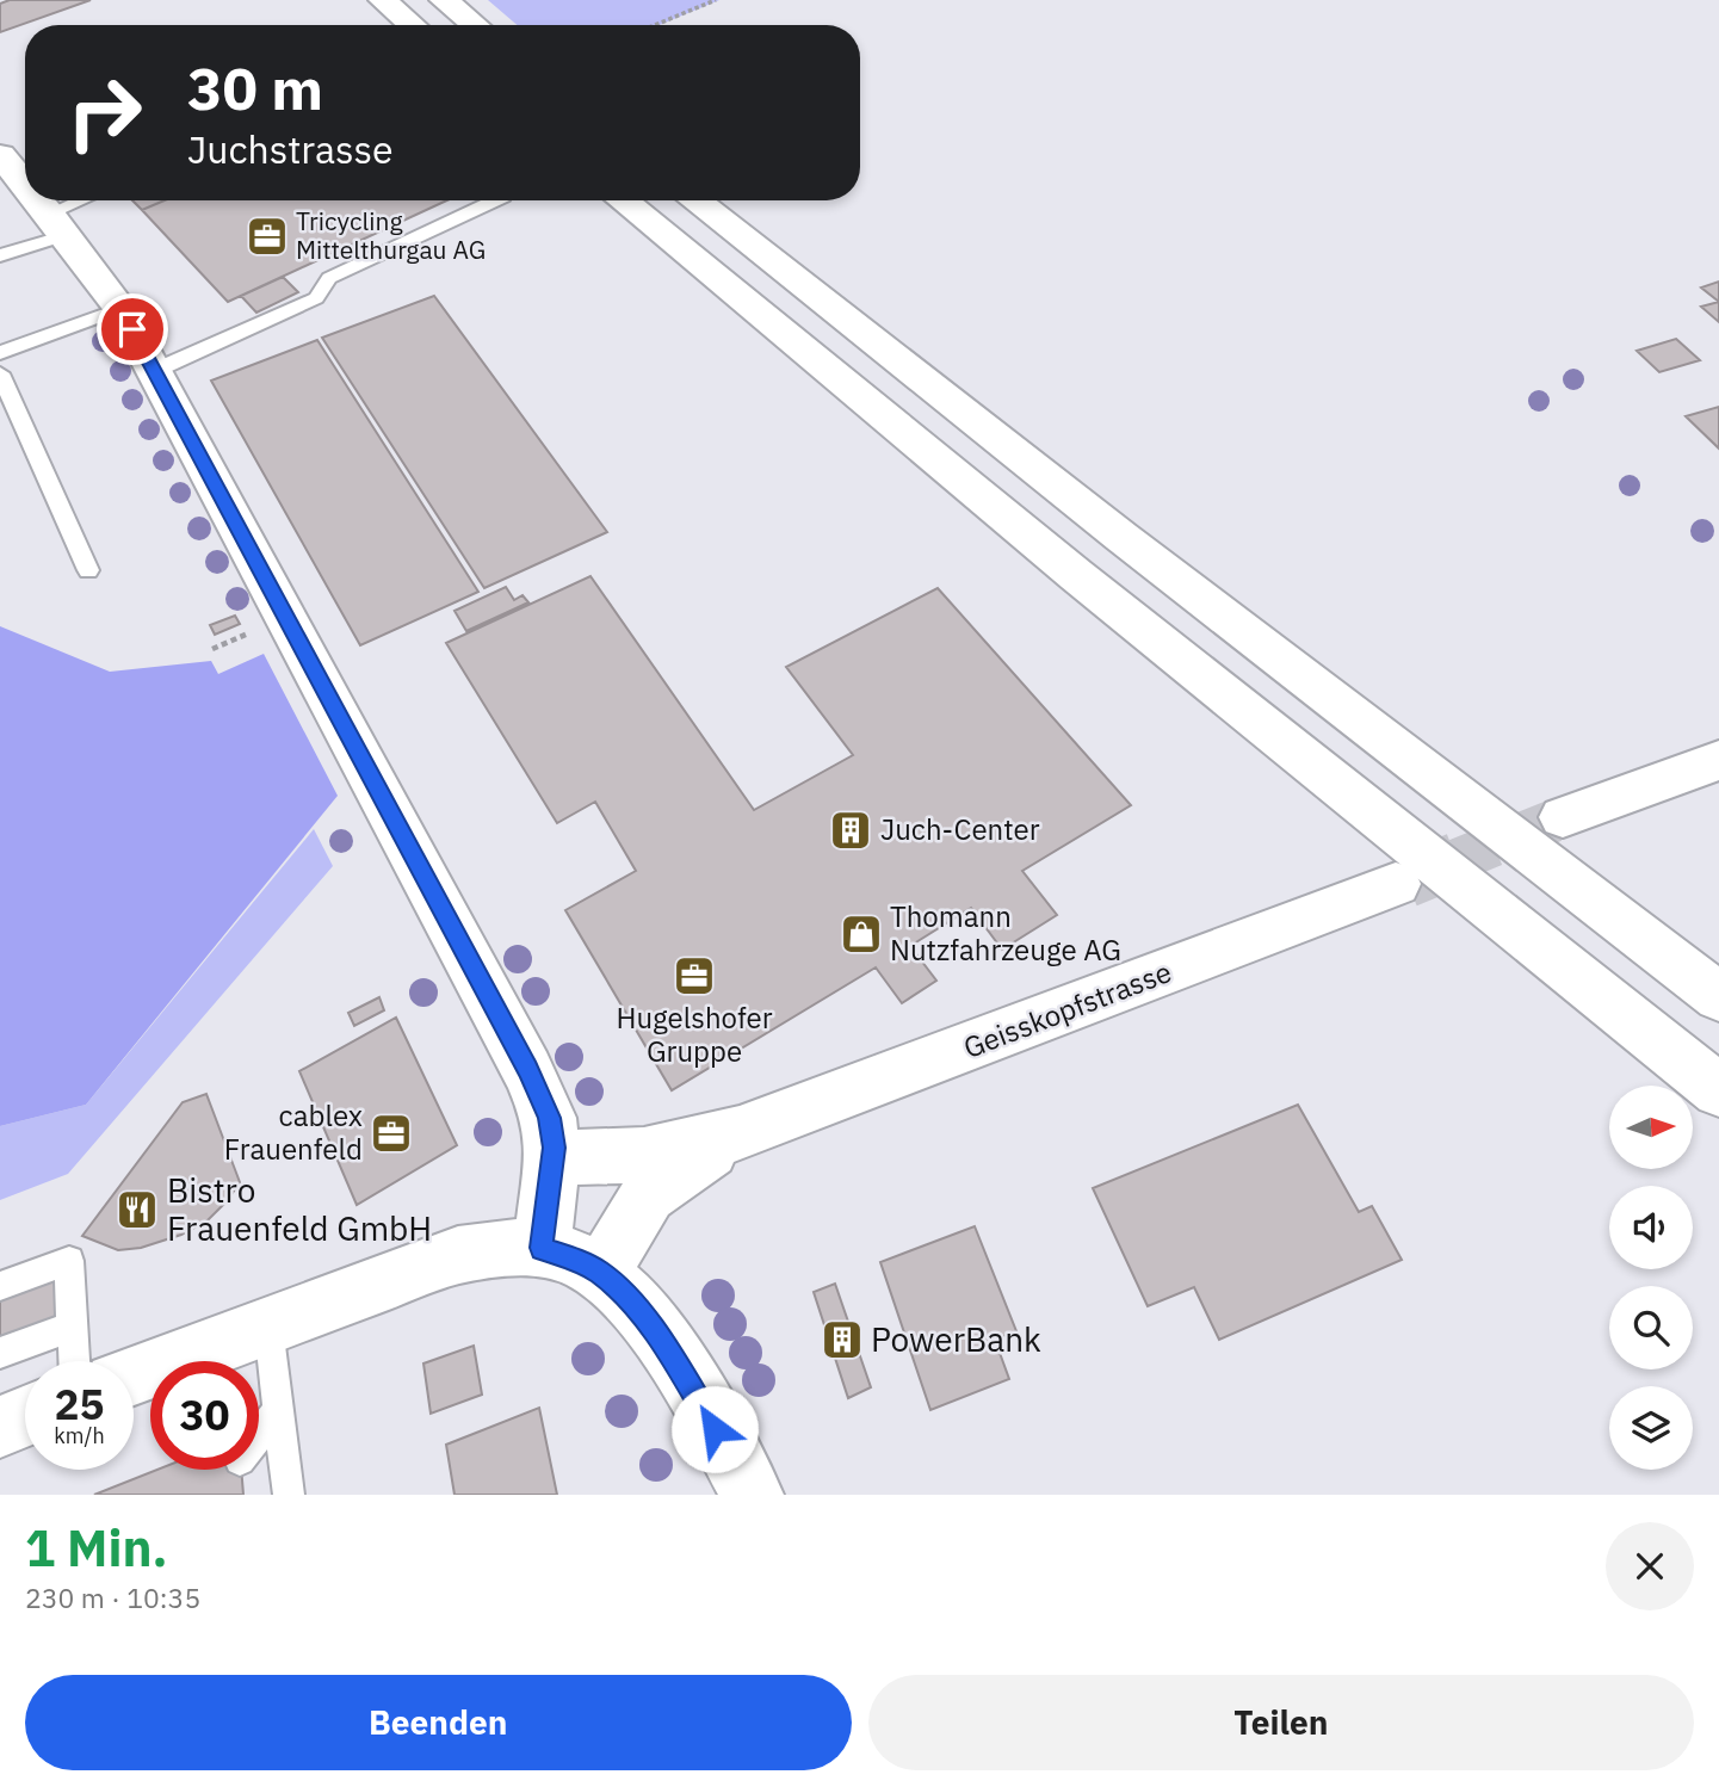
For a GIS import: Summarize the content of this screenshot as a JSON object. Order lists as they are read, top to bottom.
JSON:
{
  "streets": {
    "main road": ["Geisskopfstrasse"]
  },
  "places": {
    "office": ["Tricycling Mittelthurgau AG", "Hugelshofer Gruppe", "cablex Frauenfeld"],
    "building": ["Juch-Center", "PowerBank"],
    "shop": ["Thomann Nutzfahrzeuge AG"],
    "restaurant": ["Bistro Frauenfeld GmbH"]
  },
  "north": "right",
  "page": {
    "turn": ["30 m", "Juchstrasse"],
    "speed": "25 km/h",
    "limit": "30",
    "heading": ["1 Min.", "230 m · 10:35"],
    "buttons": ["Beenden", "Teilen"]
  }
}
